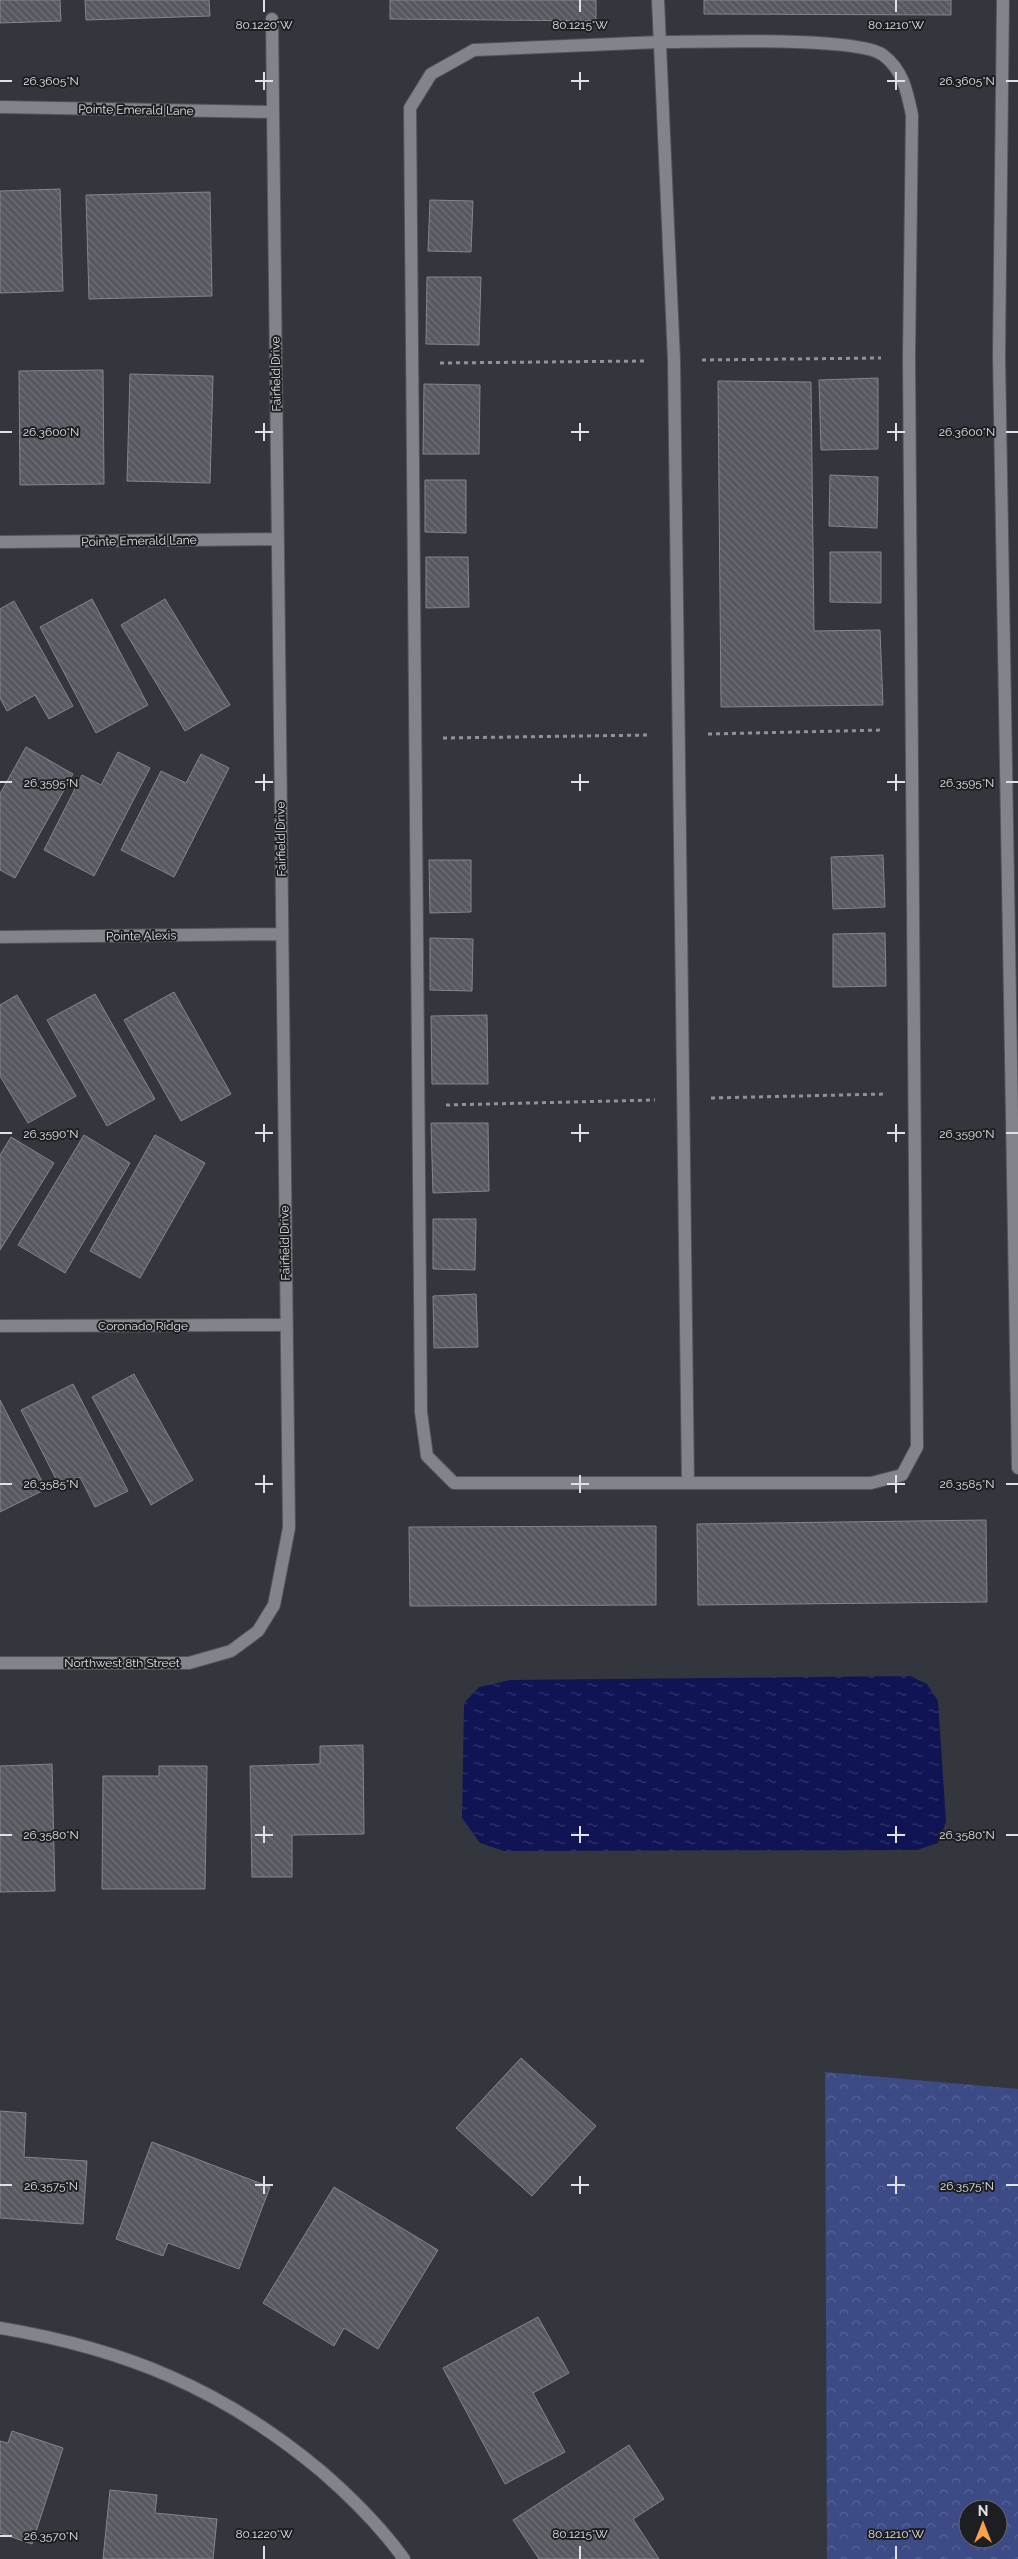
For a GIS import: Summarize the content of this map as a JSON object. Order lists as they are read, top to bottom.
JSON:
{
  "streets": {
    "street": [
      "Pointe Emerald Lane",
      "Fairfield Drive",
      "Pointe Alexis",
      "Coronado Ridge",
      "Northwest 8th Street"
    ]
  },
  "crossings": [
    ["Pointe Emerald Lane", "Fairfield Drive"],
    ["Fairfield Drive", "Pointe Alexis"],
    ["Fairfield Drive", "Coronado Ridge"],
    ["Fairfield Drive", "Northwest 8th Street"]
  ],
  "north": "top",
  "coordinates": [
    "80.1220°W",
    "80.1215°W",
    "80.1210°W",
    "26.3605°N",
    "26.3600°N",
    "26.3595°N",
    "26.3590°N",
    "26.3585°N",
    "26.3580°N",
    "26.3575°N",
    "26.3570°N"
  ]
}
